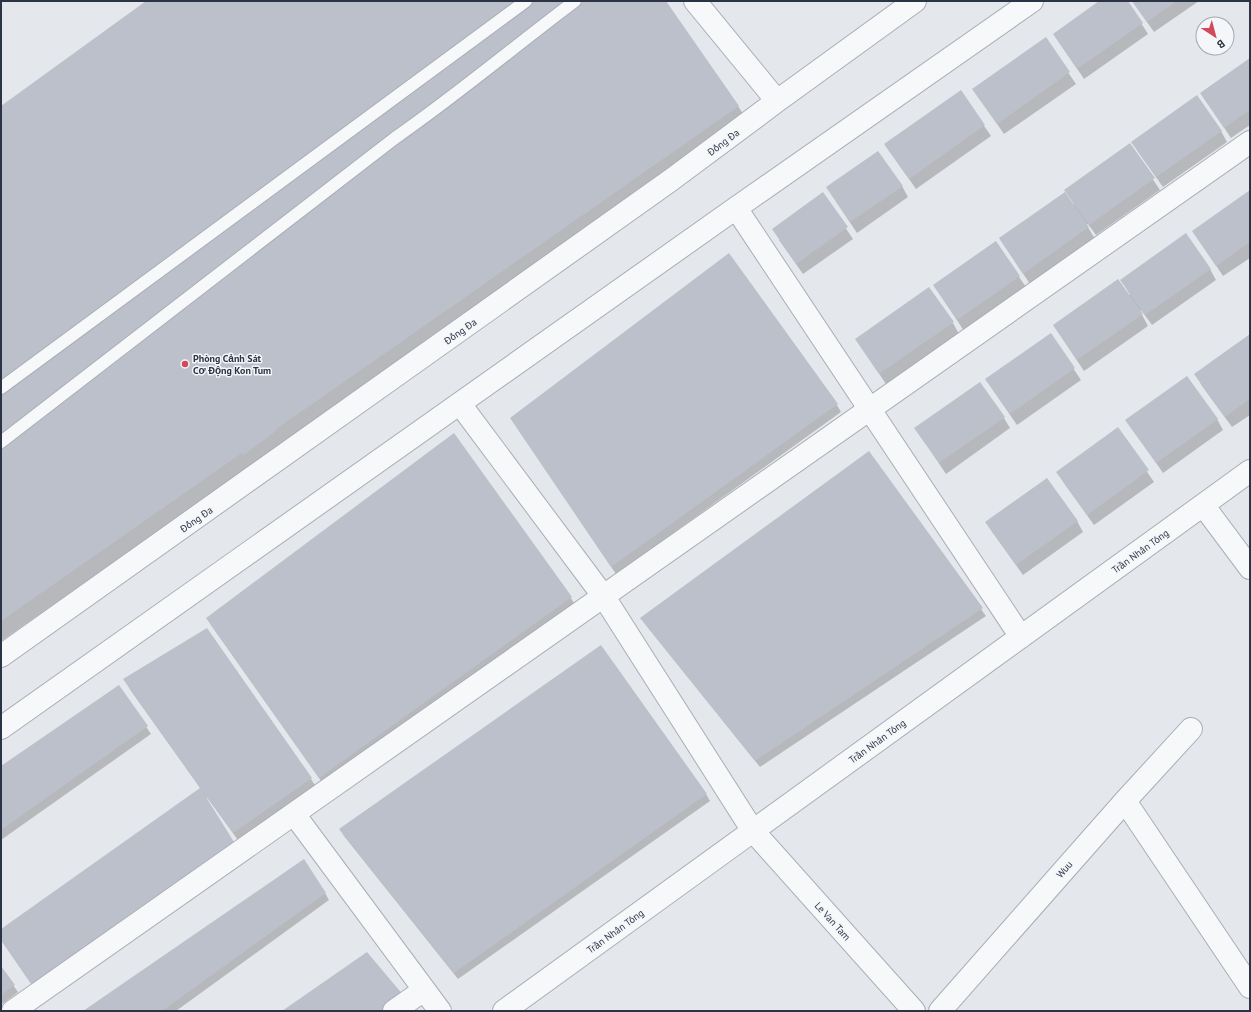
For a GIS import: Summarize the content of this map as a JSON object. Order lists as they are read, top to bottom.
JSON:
{
  "streets": {
    "street": [
      "Đống Đa",
      "Trần Nhân Tông",
      "Wuu",
      "Le Van Tam"
    ]
  },
  "crossings": [
    ["Trần Nhân Tông", "Le Van Tam"]
  ],
  "places": ["Phòng Cảnh Sát Cơ Động Kon Tum"],
  "north": "bottom right"
}
